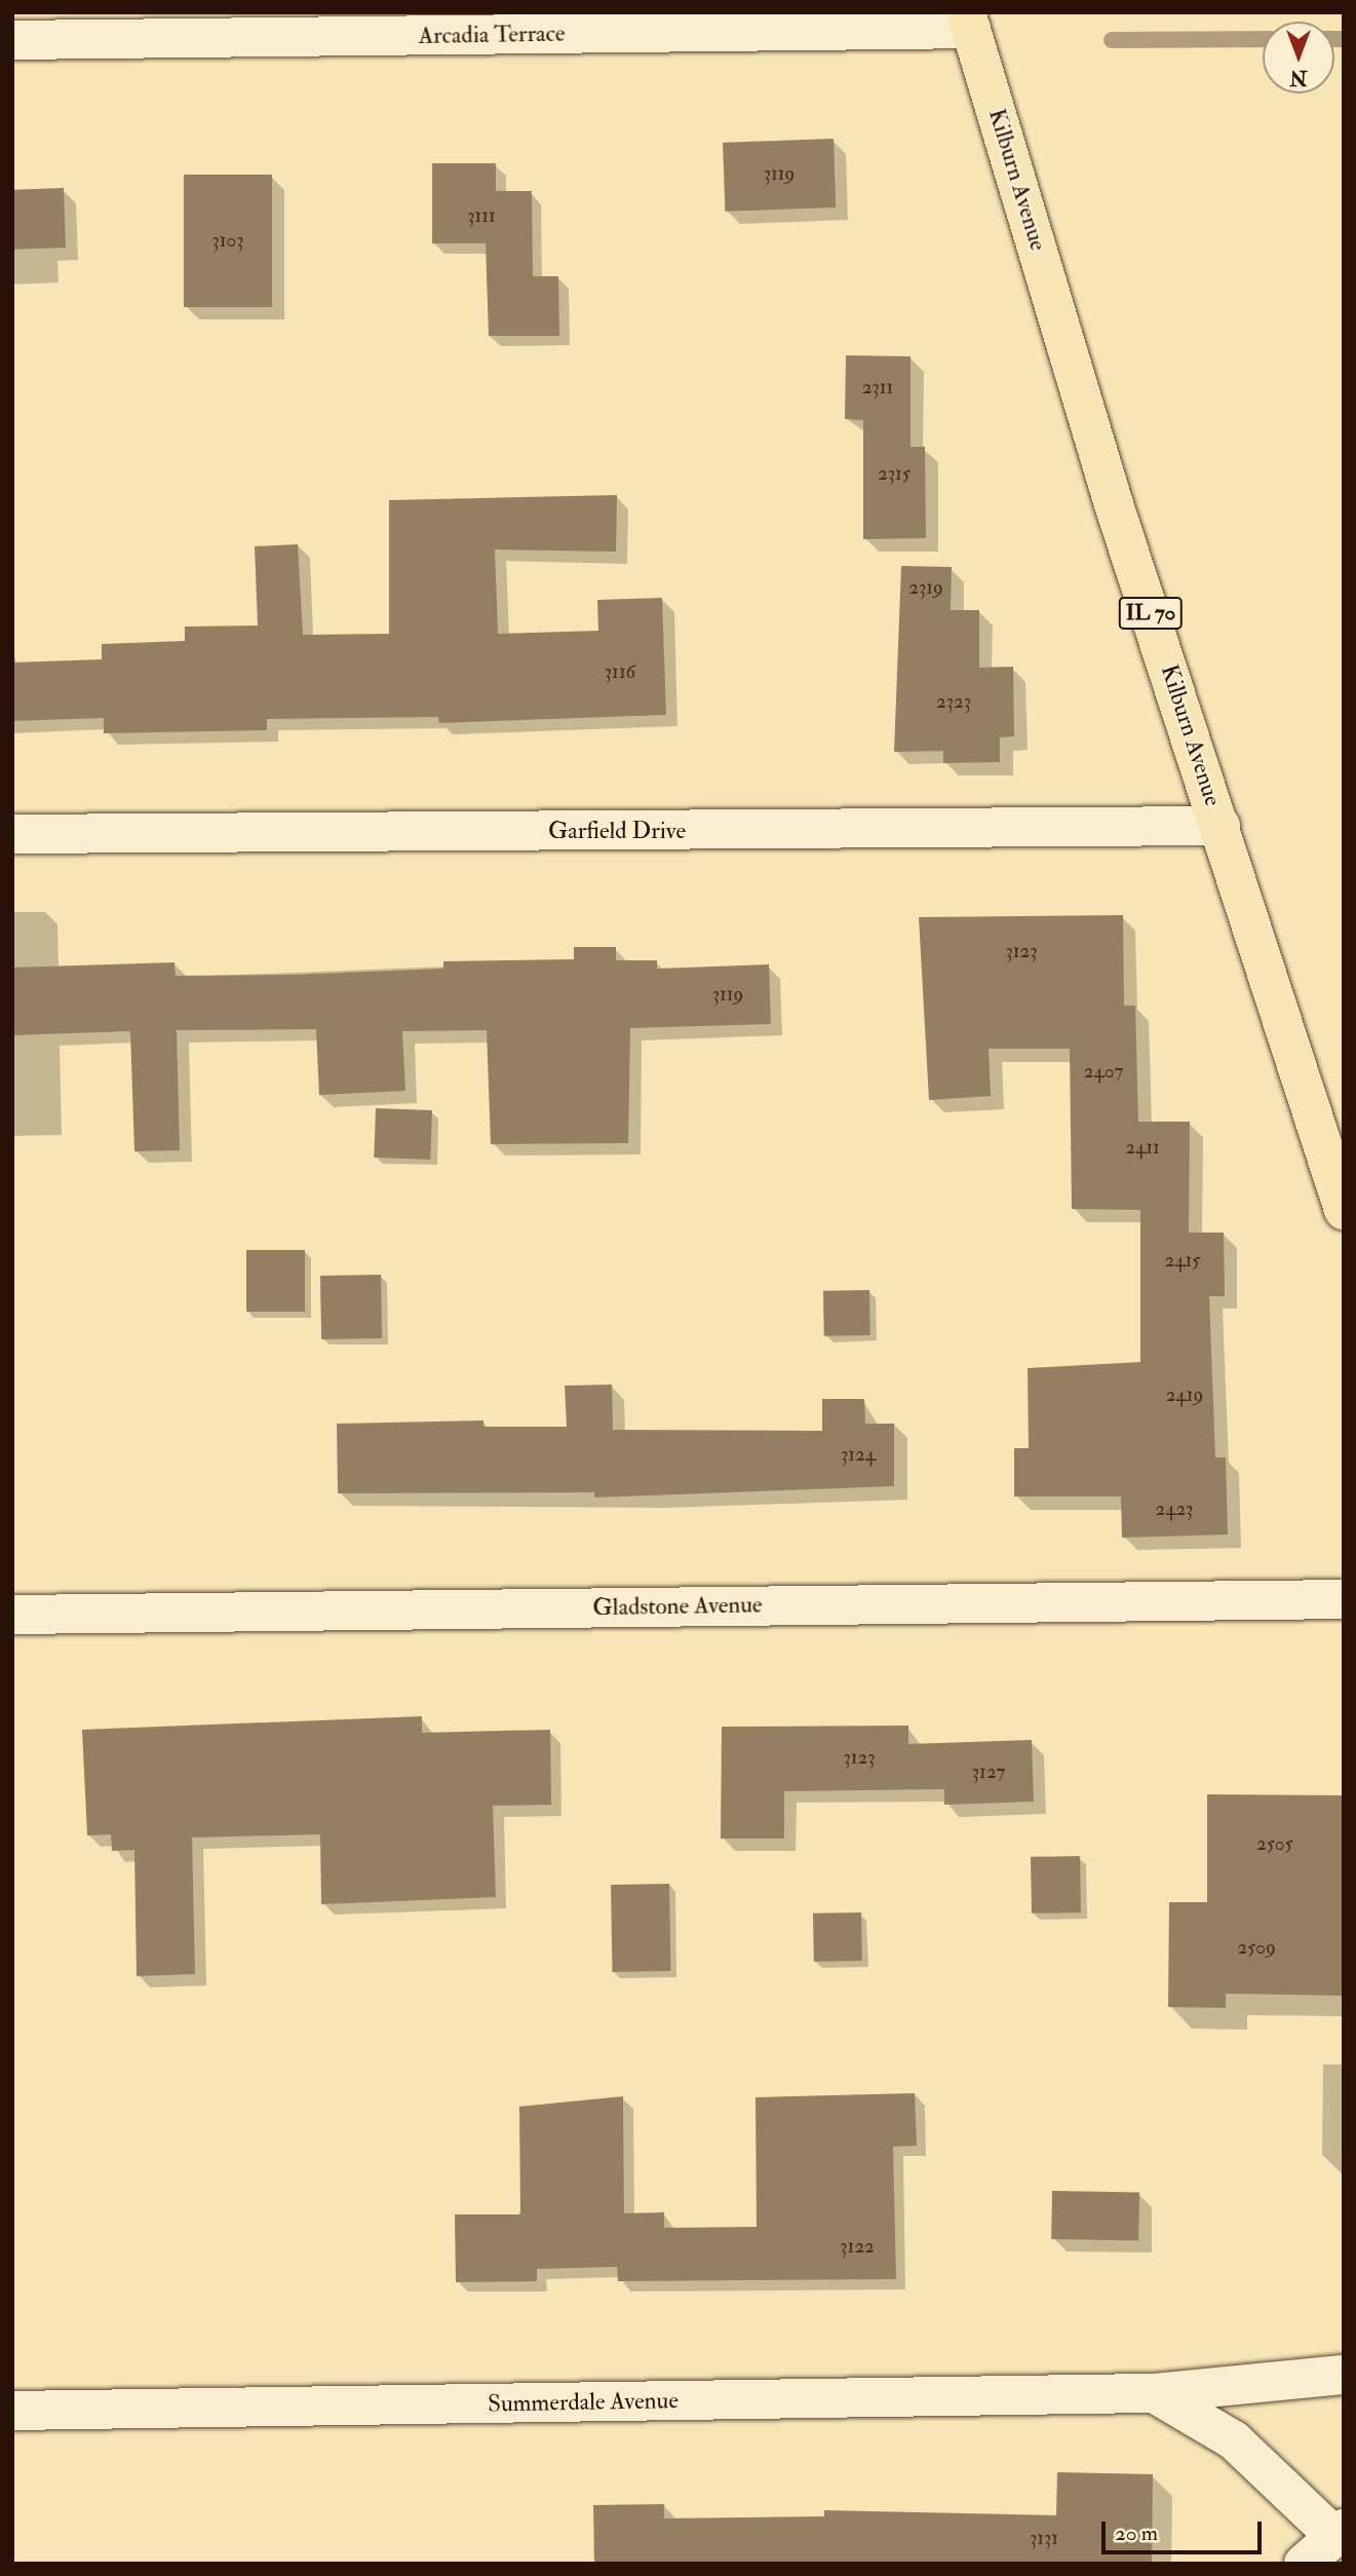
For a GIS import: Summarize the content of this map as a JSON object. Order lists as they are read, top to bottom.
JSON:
{
  "streets": {
    "main road": ["Kilburn Avenue", "IL 70"],
    "street": [
      "Arcadia Terrace",
      "Garfield Drive",
      "Gladstone Avenue",
      "Summerdale Avenue"
    ]
  },
  "crossings": [
    ["Arcadia Terrace", "Kilburn Avenue"],
    ["Kilburn Avenue", "Garfield Drive"]
  ],
  "house_numbers": [
    "3119",
    "3111",
    "3103",
    "2311",
    "2315",
    "2319",
    "3116",
    "2323",
    "3123",
    "3119",
    "2407",
    "2411",
    "2415",
    "2419",
    "3124",
    "2423",
    "3123",
    "3127",
    "2505",
    "2509",
    "3122",
    "3131"
  ],
  "scale_bar": "20 m",
  "north": "bottom"
}
